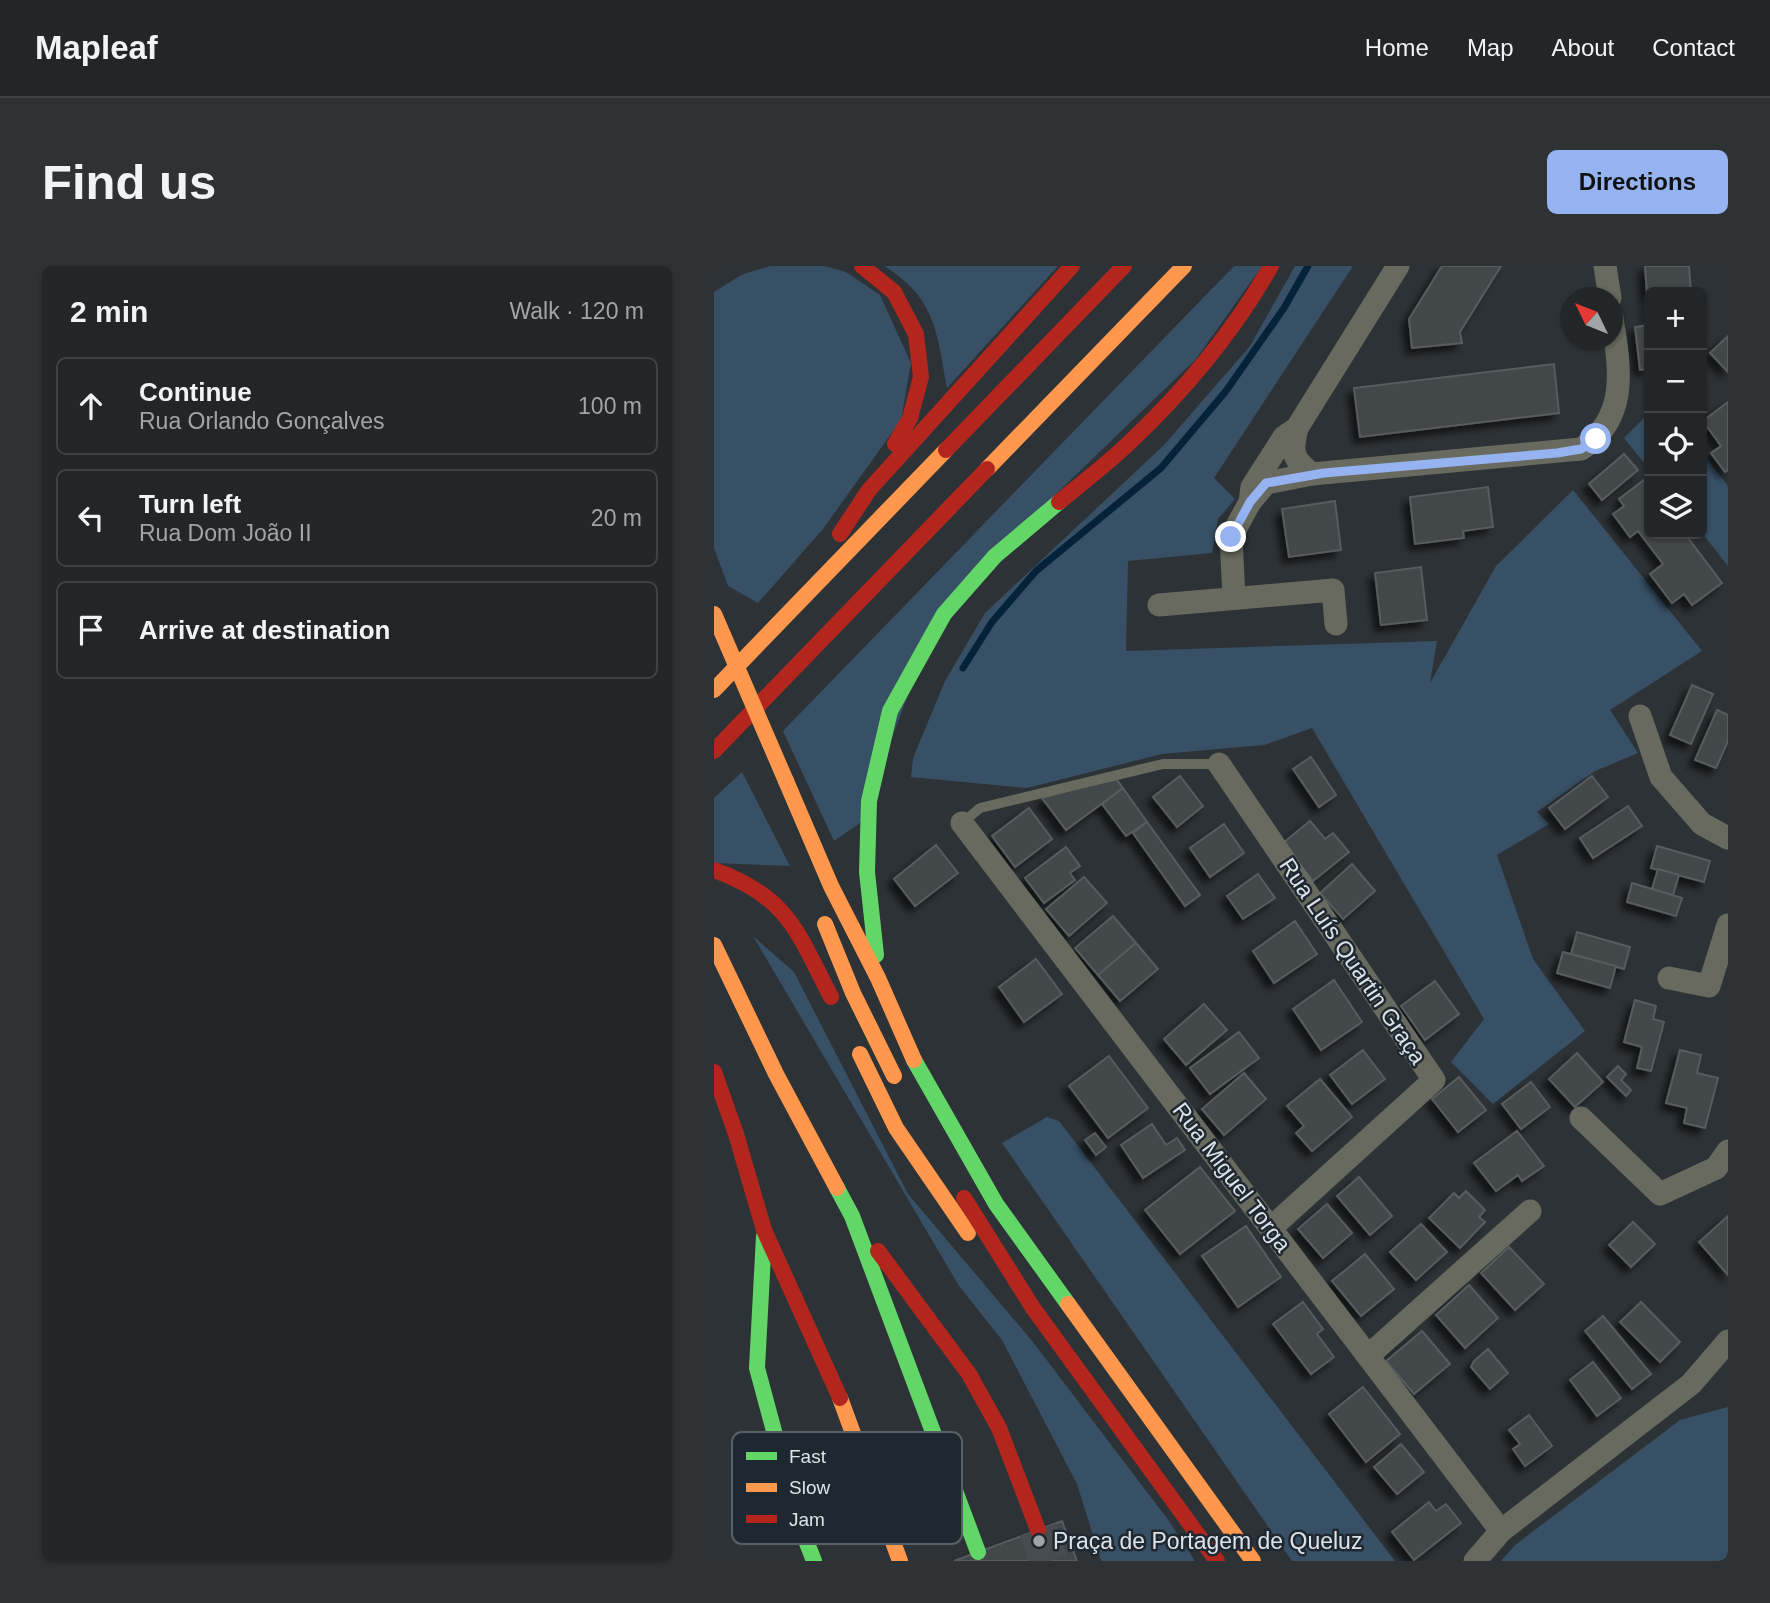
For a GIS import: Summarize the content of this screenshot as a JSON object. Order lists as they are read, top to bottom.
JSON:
{
  "streets": {
    "street": ["Rua Luís Quartin Graça", "Rua Miguel Torga"]
  },
  "crossings": [
    ["Rua Luís Quartin Graça", "Rua Miguel Torga"]
  ],
  "places": ["Praça de Portagem de Queluz"],
  "legend": ["Fast", "Slow", "Jam"],
  "north": "top left",
  "page": {
    "header": "Mapleaf",
    "nav": [
      "Home",
      "Map",
      "About",
      "Contact"
    ],
    "buttons": "Directions",
    "title": "Find us",
    "heading": ["2 min", "Walk · 120 m"],
    "map_buttons": ["+", "−"],
    "list": [
      ["Continue", "Rua Orlando Gonçalves", "100 m"],
      ["Turn left", "Rua Dom João II", "20 m"],
      "Arrive at destination"
    ]
  }
}
